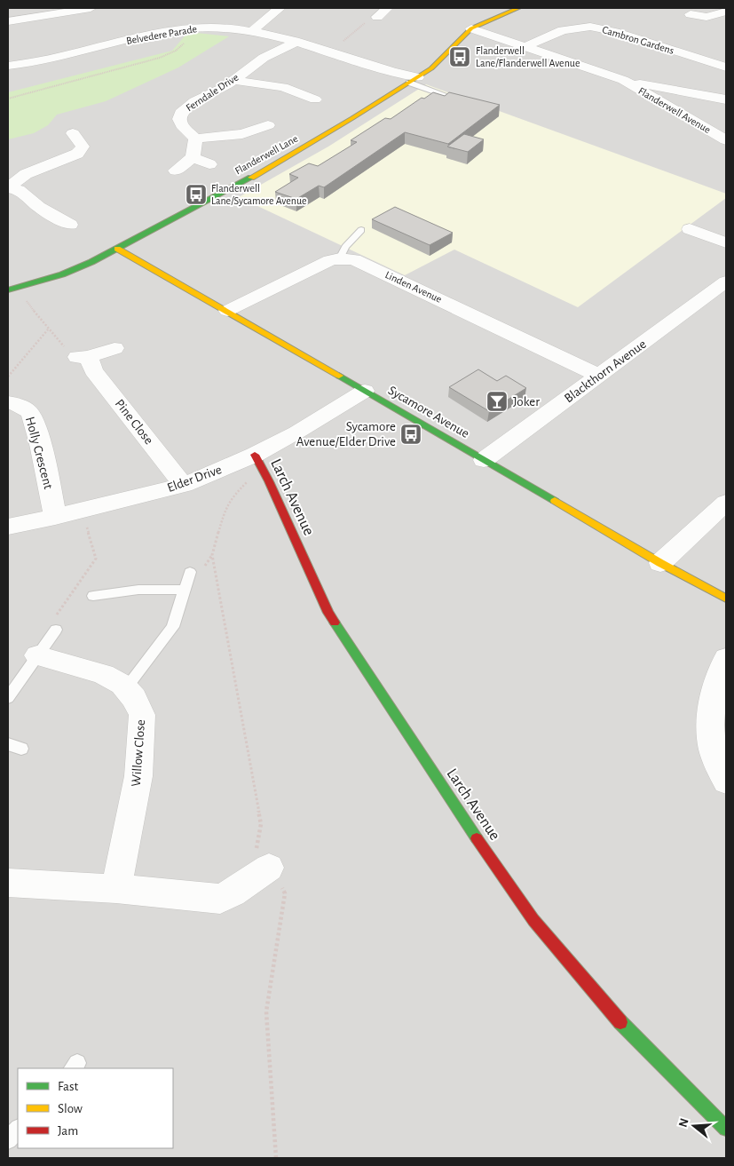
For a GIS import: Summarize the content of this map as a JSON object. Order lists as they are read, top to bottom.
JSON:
{
  "streets": {
    "street": [
      "Belvedere Parade",
      "Cambron Gardens",
      "Ferndale Drive",
      "Flanderwell Avenue",
      "Flanderwell Lane",
      "Linden Avenue",
      "Blackthorn Avenue",
      "Sycamore Avenue",
      "Pine Close",
      "Holly Crescent",
      "Elder Drive",
      "Larch Avenue",
      "Willow Close"
    ]
  },
  "crossings": [
    ["Belvedere Parade", "Ferndale Drive"],
    ["Belvedere Parade", "Flanderwell Lane"],
    ["Cambron Gardens", "Flanderwell Avenue"],
    ["Flanderwell Avenue", "Flanderwell Lane"],
    ["Flanderwell Lane", "Sycamore Avenue"],
    ["Linden Avenue", "Blackthorn Avenue"],
    ["Blackthorn Avenue", "Sycamore Avenue"],
    ["Sycamore Avenue", "Elder Drive"],
    ["Pine Close", "Elder Drive"],
    ["Holly Crescent", "Elder Drive"],
    ["Elder Drive", "Larch Avenue"]
  ],
  "places": {
    "bus stop": ["Flanderwell Lane/Flanderwell Avenue", "Flanderwell Lane/Sycamore Avenue", "Sycamore Avenue/Elder Drive"],
    "bar": ["Joker"]
  },
  "legend": ["Fast", "Slow", "Jam"],
  "north": "left"
}
